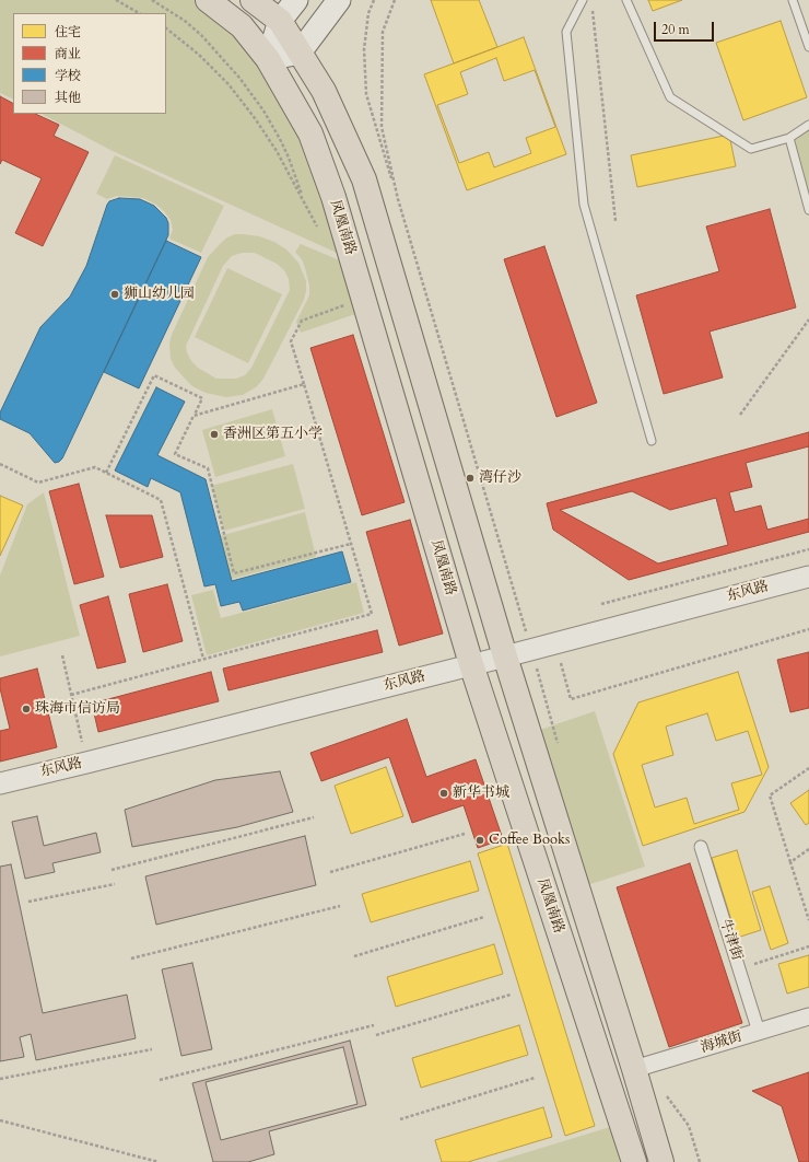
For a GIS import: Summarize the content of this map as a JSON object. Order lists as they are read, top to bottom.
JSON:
{
  "streets": {
    "main road": ["凤凰南路"],
    "street": ["东风路", "牛津街", "海城街"]
  },
  "crossings": [
    ["凤凰南路", "东风路"],
    ["牛津街", "海城街"]
  ],
  "places": [
    "狮山幼儿园",
    "香洲区第五小学",
    "湾仔沙",
    "珠海市信访局",
    "新华书城",
    "Coffee Books"
  ],
  "legend": [
    "住宅",
    "商业",
    "学校",
    "其他"
  ],
  "scale_bar": "20 m"
}
